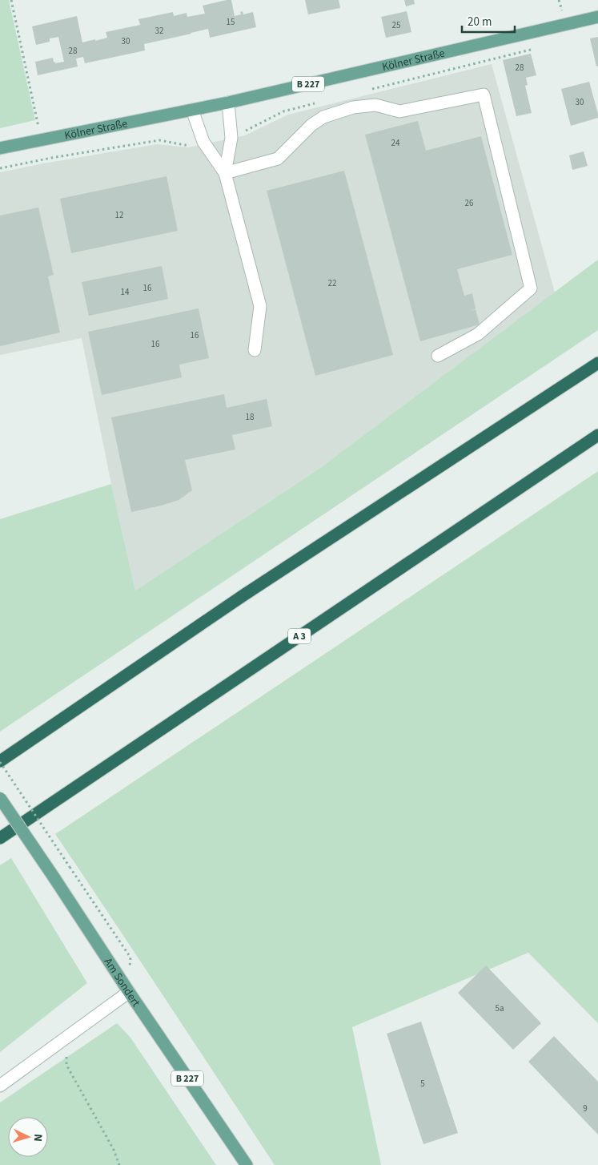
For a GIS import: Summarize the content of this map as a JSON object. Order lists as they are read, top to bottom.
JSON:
{
  "streets": {
    "highway": ["A 3"],
    "main road": ["Kölner Straße", "B 227", "Am Sondert"]
  },
  "house_numbers": [
    "15",
    "25",
    "32",
    "30",
    "28",
    "28",
    "30",
    "24",
    "26",
    "12",
    "22",
    "16",
    "14",
    "16",
    "16",
    "18",
    "5a",
    "5",
    "9"
  ],
  "scale_bar": "20 m",
  "north": "right"
}
